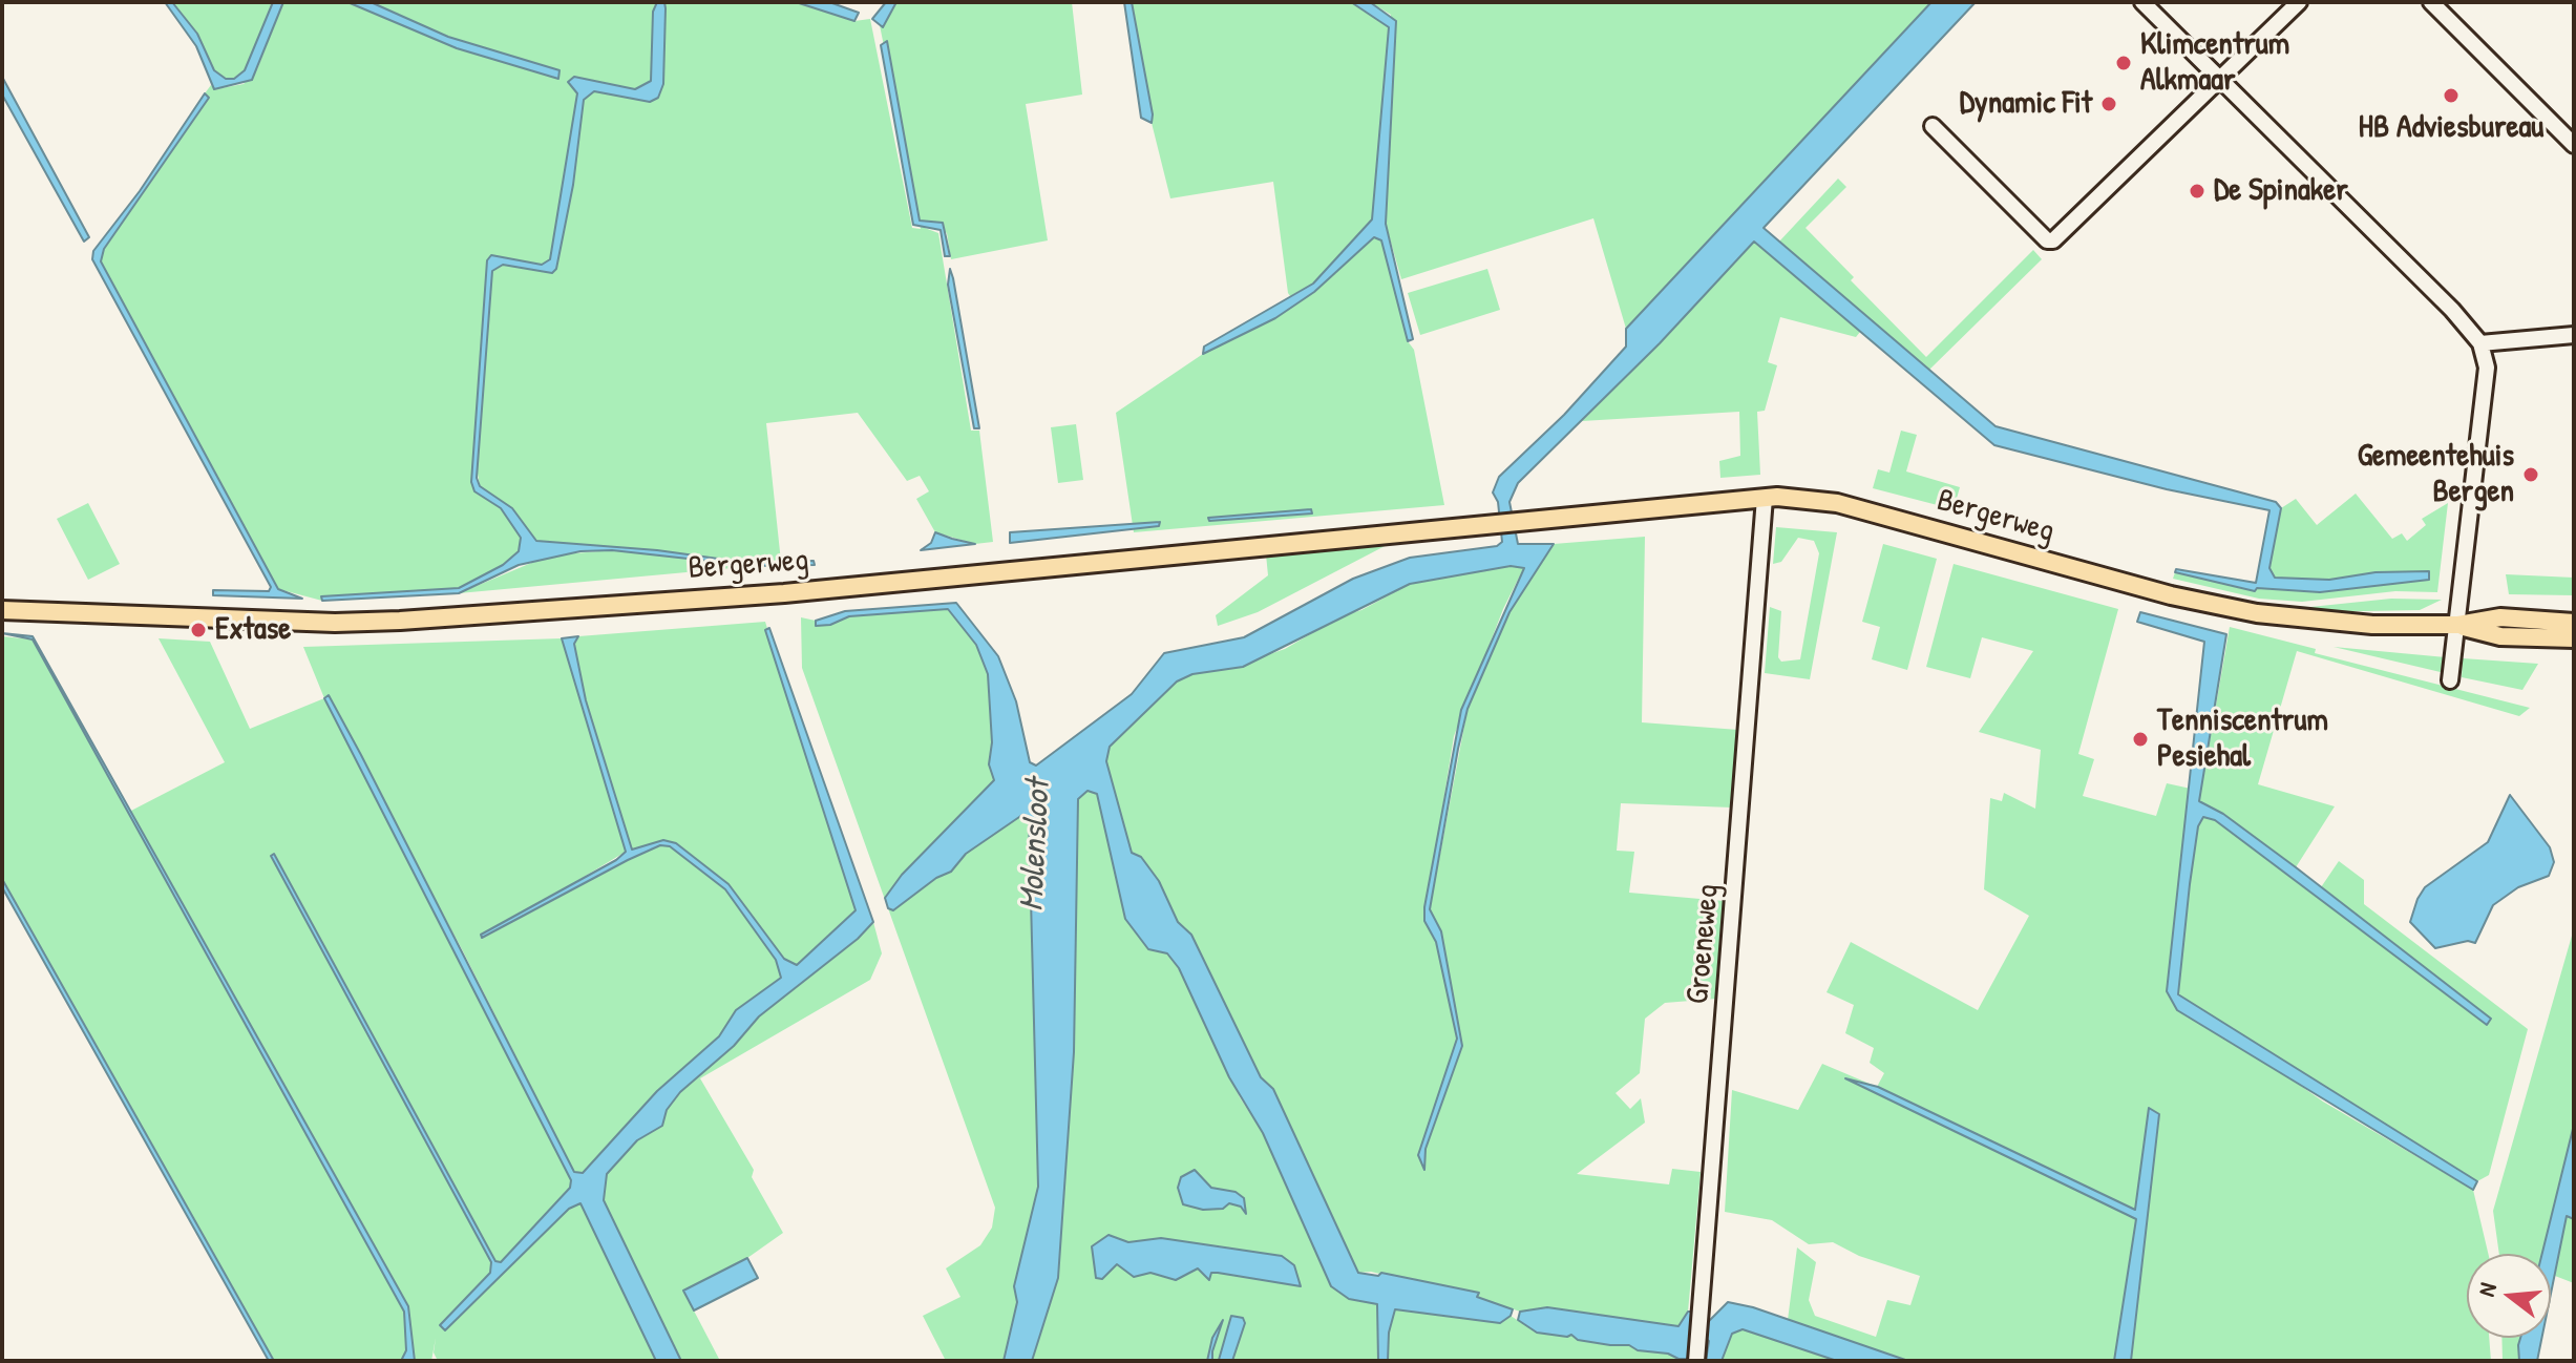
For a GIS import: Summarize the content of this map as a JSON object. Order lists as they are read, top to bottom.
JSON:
{
  "streets": {
    "main road": ["Bergerweg"],
    "street": ["Groeneweg"]
  },
  "crossings": [
    ["Bergerweg", "Groeneweg"]
  ],
  "water": ["Molensloot"],
  "places": [
    "Klimcentrum Alkmaar",
    "HB Adviesbureau",
    "Dynamic Fit",
    "De Spinaker",
    "Gemeentehuis Bergen",
    "Extase",
    "Tenniscentrum Pesiehal"
  ],
  "north": "left"
}
